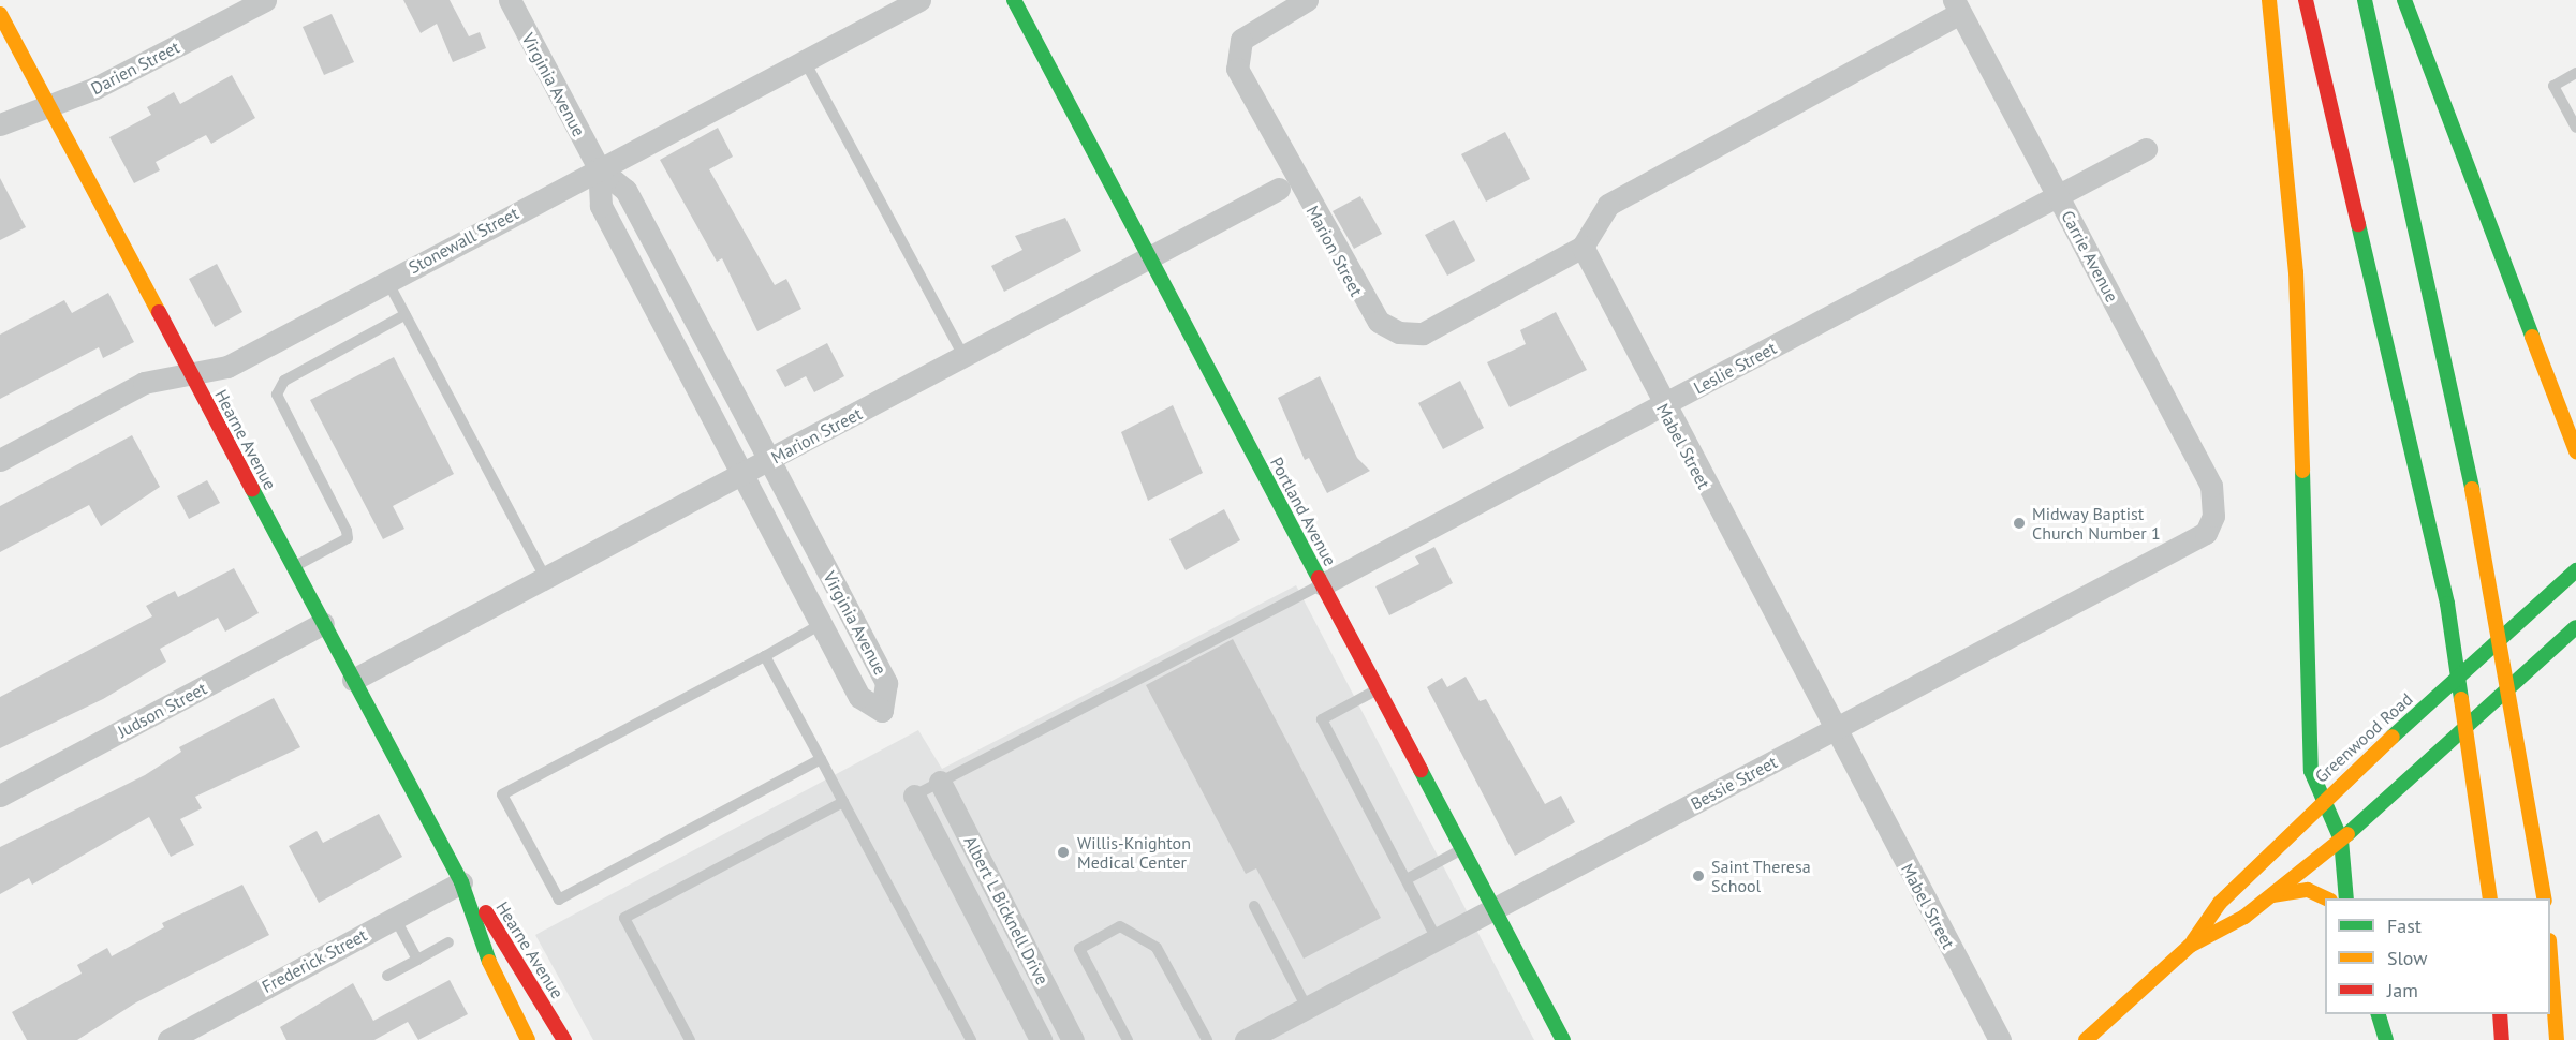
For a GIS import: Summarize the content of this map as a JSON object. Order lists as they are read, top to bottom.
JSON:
{
  "streets": {
    "main road": ["Hearne Avenue", "Portland Avenue", "Greenwood Road"],
    "street": [
      "Darien Street",
      "Virginia Avenue",
      "Stonewall Street",
      "Marion Street",
      "Carrie Avenue",
      "Leslie Street",
      "Mabel Street",
      "Judson Street",
      "Bessie Street",
      "Albert L Bicknell Drive",
      "Frederick Street"
    ]
  },
  "crossings": [
    ["Darien Street", "Hearne Avenue"],
    ["Virginia Avenue", "Stonewall Street"],
    ["Virginia Avenue", "Marion Street"],
    ["Stonewall Street", "Hearne Avenue"],
    ["Marion Street", "Hearne Avenue"],
    ["Marion Street", "Mabel Street"],
    ["Marion Street", "Portland Avenue"],
    ["Carrie Avenue", "Leslie Street"],
    ["Carrie Avenue", "Bessie Street"],
    ["Leslie Street", "Mabel Street"],
    ["Leslie Street", "Portland Avenue"],
    ["Hearne Avenue", "Judson Street"],
    ["Hearne Avenue", "Frederick Street"],
    ["Mabel Street", "Bessie Street"],
    ["Portland Avenue", "Bessie Street"]
  ],
  "places": ["Midway Baptist Church Number 1", "Willis-Knighton Medical Center", "Saint Theresa School"],
  "legend": ["Fast", "Slow", "Jam"]
}
